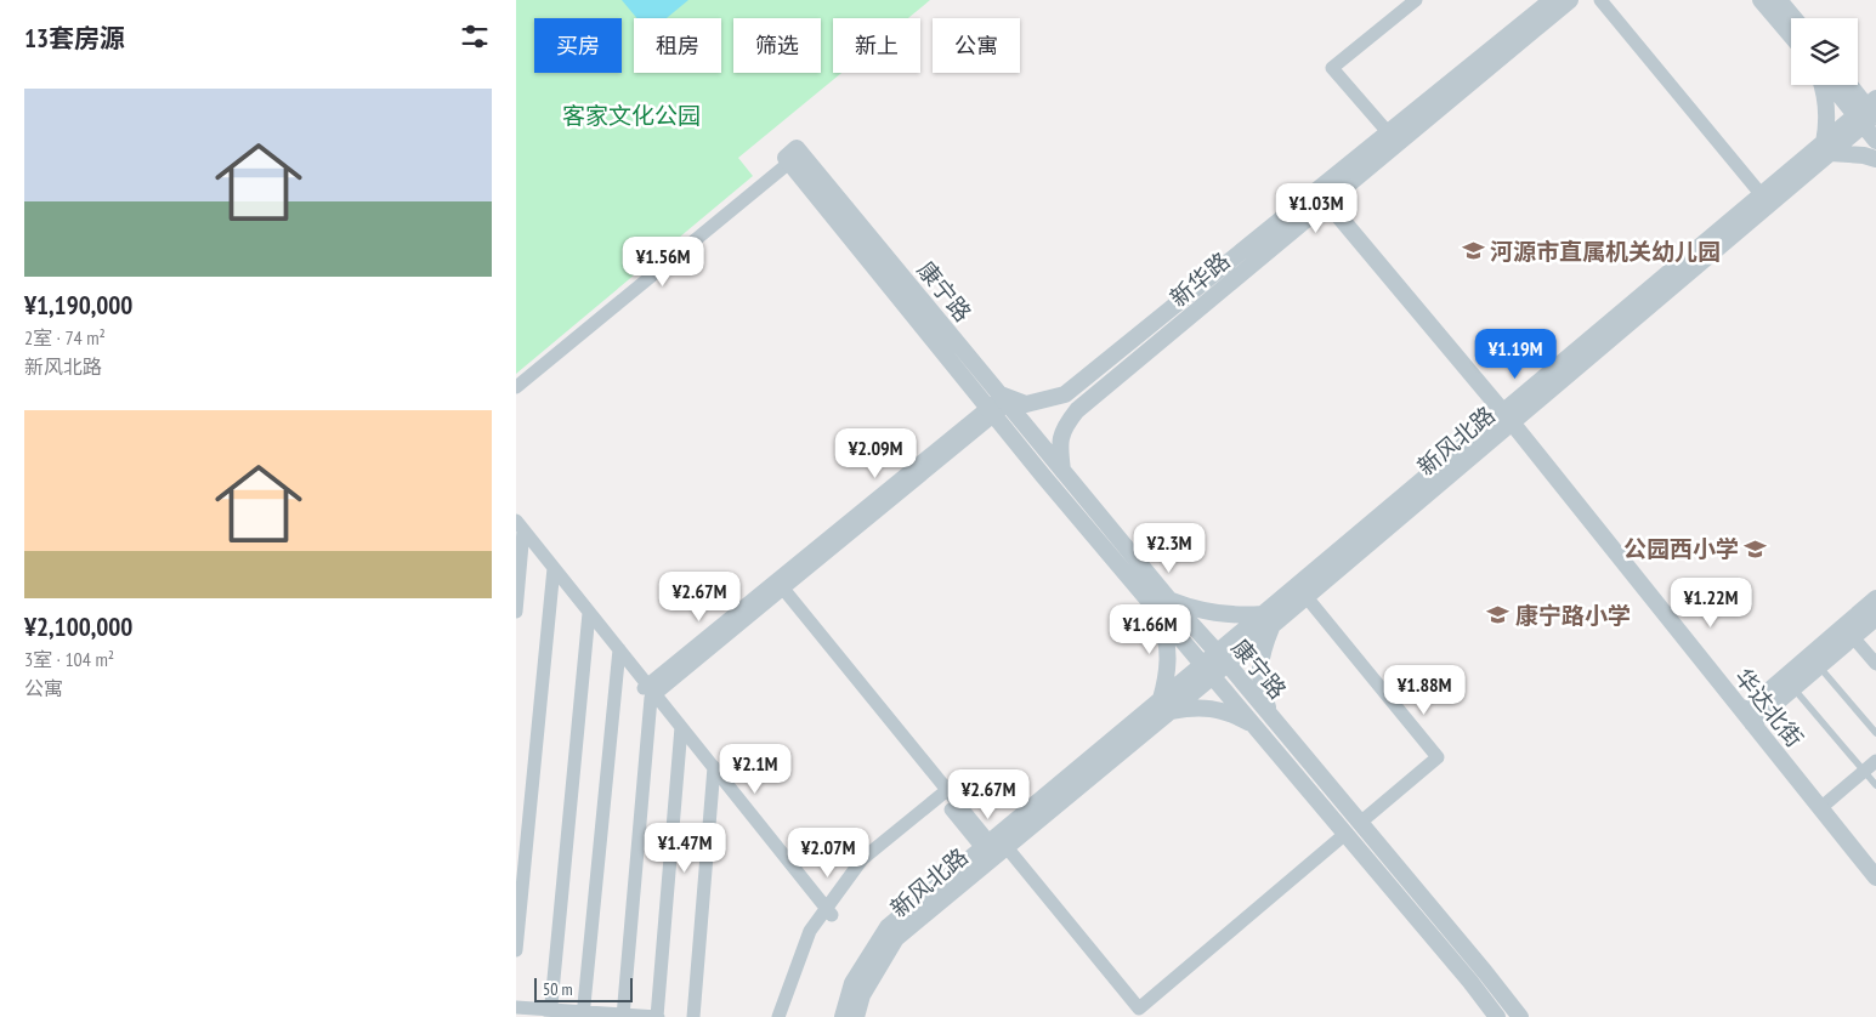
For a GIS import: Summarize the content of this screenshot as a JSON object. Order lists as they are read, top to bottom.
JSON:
{
  "streets": {
    "street": [
      "新华路",
      "康宁路",
      "新风北路",
      "华达北街"
    ]
  },
  "crossings": [
    ["新华路", "康宁路"],
    ["新华路", "华达北街"],
    ["康宁路", "新风北路"],
    ["新风北路", "华达北街"]
  ],
  "parks": ["客家文化公园"],
  "places": {
    "school or university": ["河源市直属机关幼儿园", "公园西小学", "康宁路小学"]
  },
  "scale_bar": "50 m",
  "page": {
    "heading": "13套房源",
    "chip": [
      "买房",
      "租房",
      "筛选",
      "新上",
      "公寓"
    ],
    "list": [
      {
        "name": "¥1,190,000",
        "note": "2室 · 74 m² · 新风北路"
      },
      {
        "name": "¥2,100,000",
        "note": "3室 · 104 m² · 公寓"
      }
    ],
    "price": [
      "¥1.03M",
      "¥1.56M",
      "¥1.19M",
      "¥2.09M",
      "¥2.3M",
      "¥2.67M",
      "¥1.22M",
      "¥1.66M",
      "¥1.88M",
      "¥2.1M",
      "¥2.67M",
      "¥1.47M",
      "¥2.07M"
    ],
    "scale": "50 m"
  }
}
